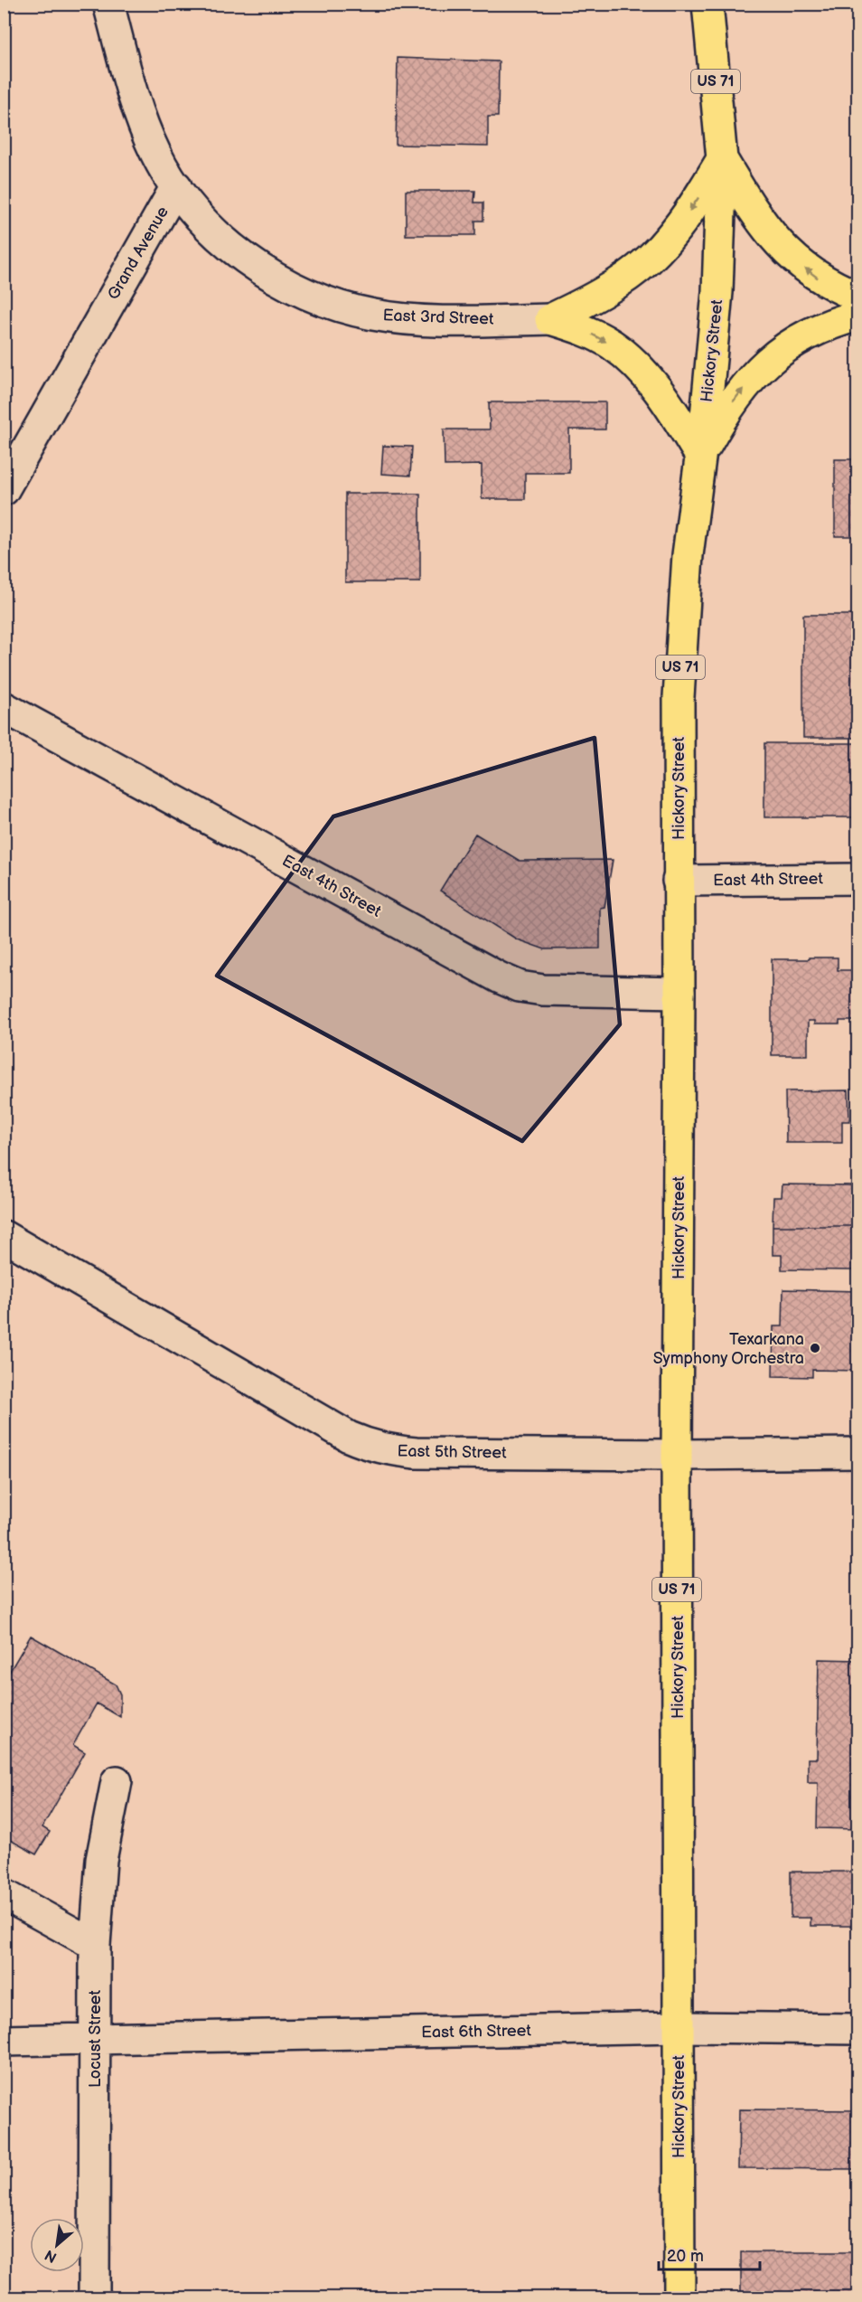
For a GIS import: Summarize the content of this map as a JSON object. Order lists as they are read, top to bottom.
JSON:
{
  "streets": {
    "main road": ["US 71", "Hickory Street"],
    "street": [
      "Grand Avenue",
      "East 3rd Street",
      "East 4th Street",
      "East 5th Street",
      "East 6th Street",
      "Locust Street"
    ]
  },
  "crossings": [
    ["US 71", "Hickory Street"],
    ["Grand Avenue", "East 3rd Street"],
    ["Hickory Street", "East 4th Street"],
    ["Hickory Street", "East 5th Street"],
    ["Hickory Street", "East 6th Street"],
    ["East 6th Street", "Locust Street"]
  ],
  "places": ["Texarkana Symphony Orchestra"],
  "scale_bar": "20 m",
  "north": "bottom left"
}
